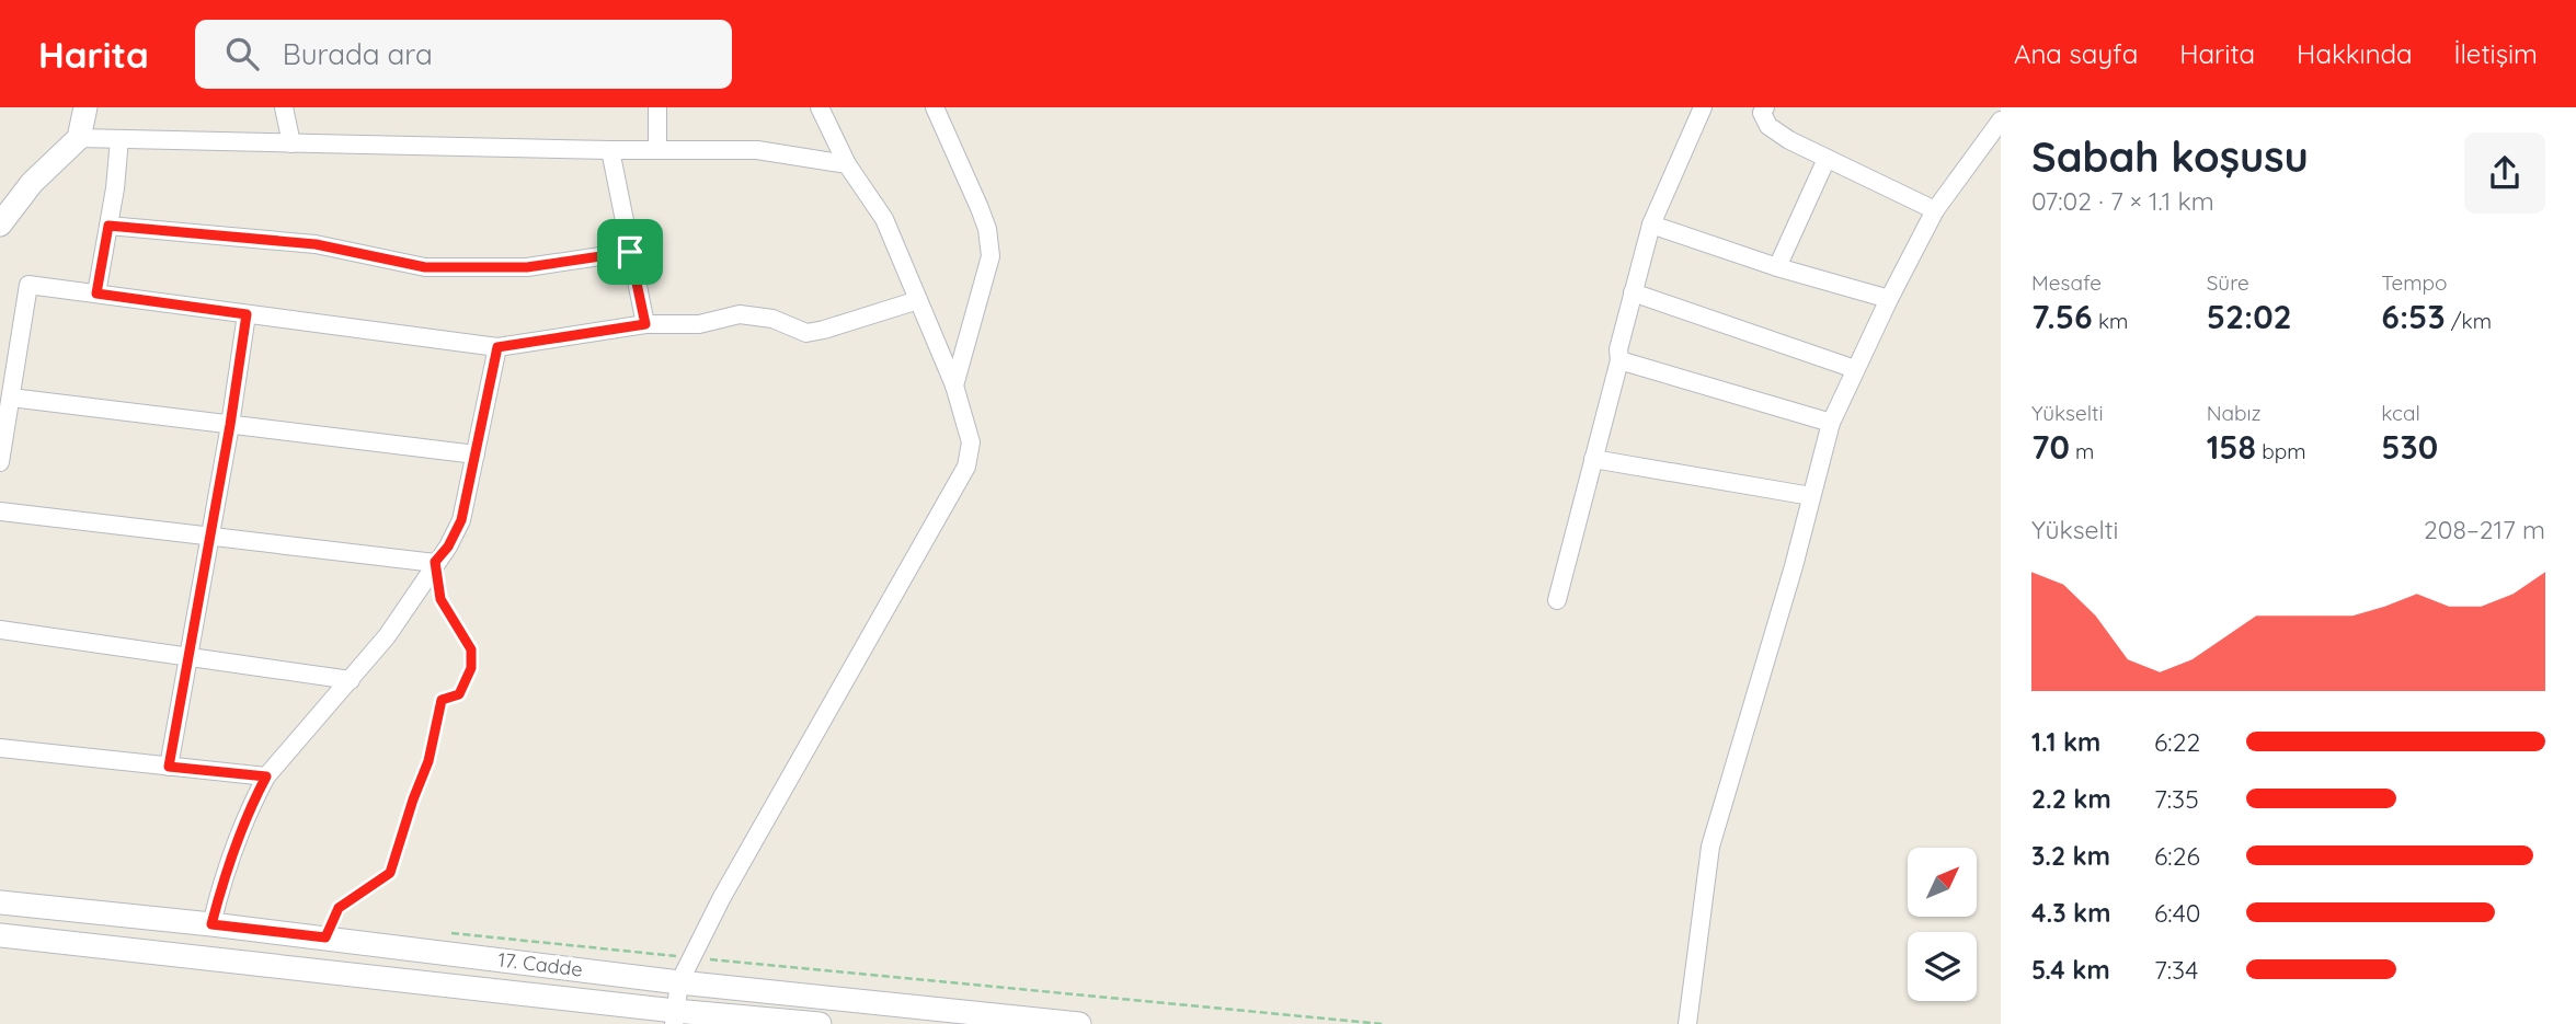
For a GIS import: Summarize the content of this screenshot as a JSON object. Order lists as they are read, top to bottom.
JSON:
{
  "streets": {
    "street": ["17. Cadde"]
  },
  "north": "top right",
  "page": {
    "header": "Harita",
    "search": "Burada ara",
    "nav": [
      "Ana sayfa",
      "Harita",
      "Hakkında",
      "İletişim"
    ],
    "heading": ["Sabah koşusu", "07:02 · 7 × 1.1 km"],
    "stats": [
      ["Mesafe", "7.56 km"],
      ["Süre", "52:02"],
      ["Tempo", "6:53 /km"],
      ["Yükselti", "70 m"],
      ["Nabız", "158 bpm"],
      ["kcal", "530"]
    ],
    "chart": ["Yükselti", "208–217 m"],
    "list": [
      {
        "name": "1.1 km",
        "note": "6:22"
      },
      {
        "name": "2.2 km",
        "note": "7:35"
      },
      {
        "name": "3.2 km",
        "note": "6:26"
      },
      {
        "name": "4.3 km",
        "note": "6:40"
      },
      {
        "name": "5.4 km",
        "note": "7:34"
      }
    ]
  }
}
